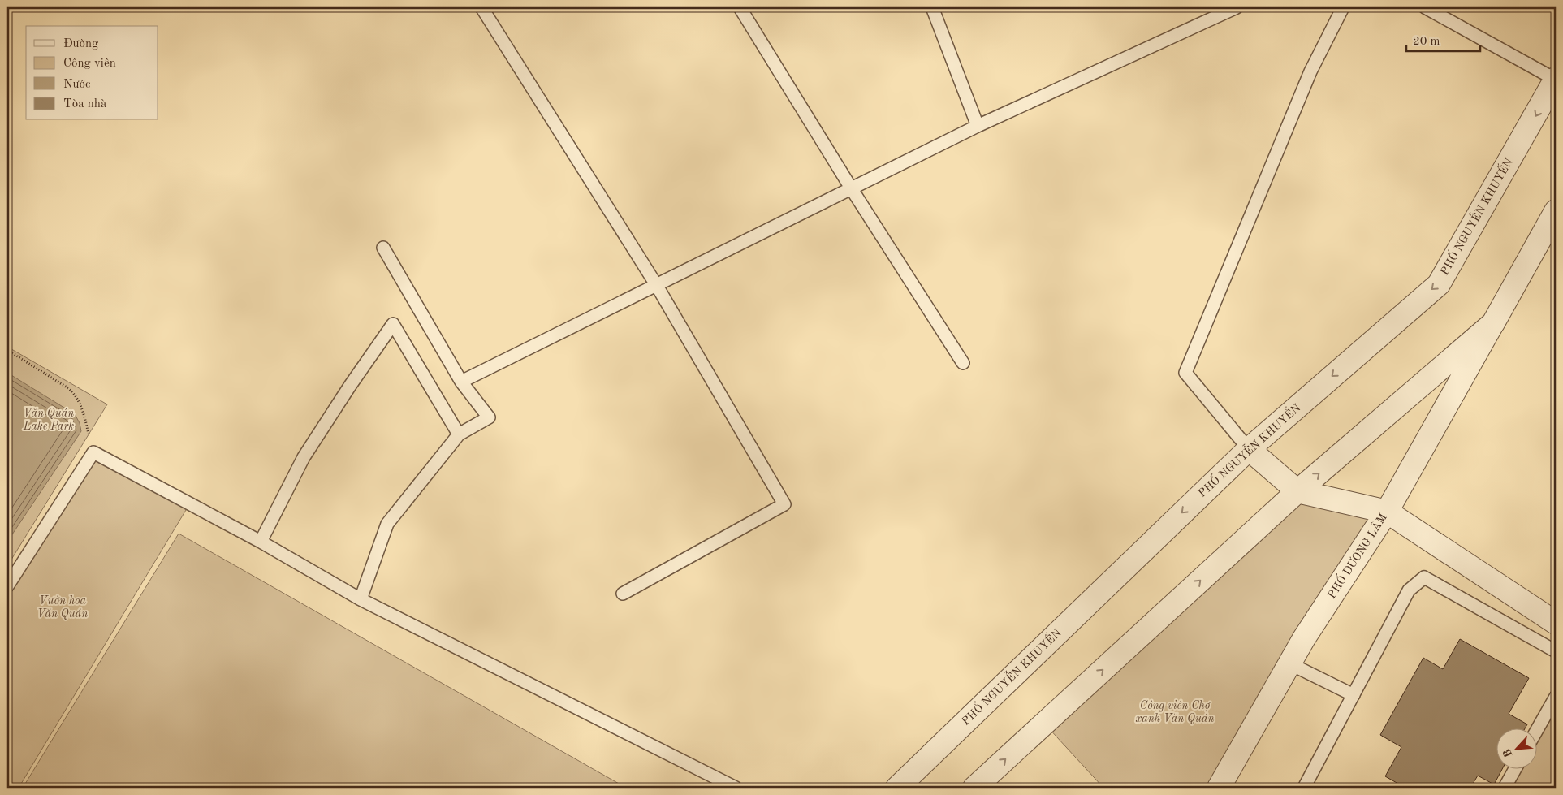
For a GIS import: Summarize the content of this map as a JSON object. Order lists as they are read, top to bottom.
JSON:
{
  "streets": {
    "street": ["PHỐ NGUYỄN KHUYẾN", "PHỐ DƯƠNG LÂM"]
  },
  "parks": ["Văn Quán Lake Park", "Vườn hoa Văn Quán", "Công viên Chợ xanh Văn Quán"],
  "legend": [
    "Đường",
    "Công viên",
    "Nước",
    "Tòa nhà"
  ],
  "scale_bar": "20 m",
  "north": "bottom left"
}
